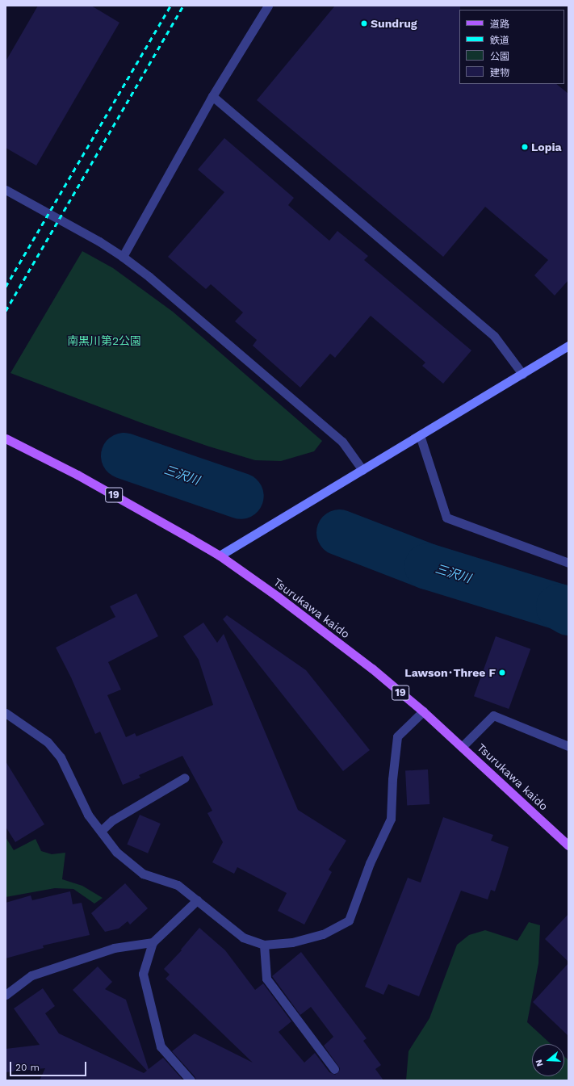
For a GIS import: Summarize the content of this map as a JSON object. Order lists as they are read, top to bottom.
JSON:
{
  "streets": {
    "main road": ["19", "Tsurukawa kaido"]
  },
  "water": ["三沢川"],
  "parks": ["南黒川第2公園"],
  "places": ["Sundrug", "Lopia", "Lawson･Three F"],
  "legend": [
    "道路",
    "鉄道",
    "公園",
    "建物"
  ],
  "scale_bar": "20 m",
  "north": "left"
}
